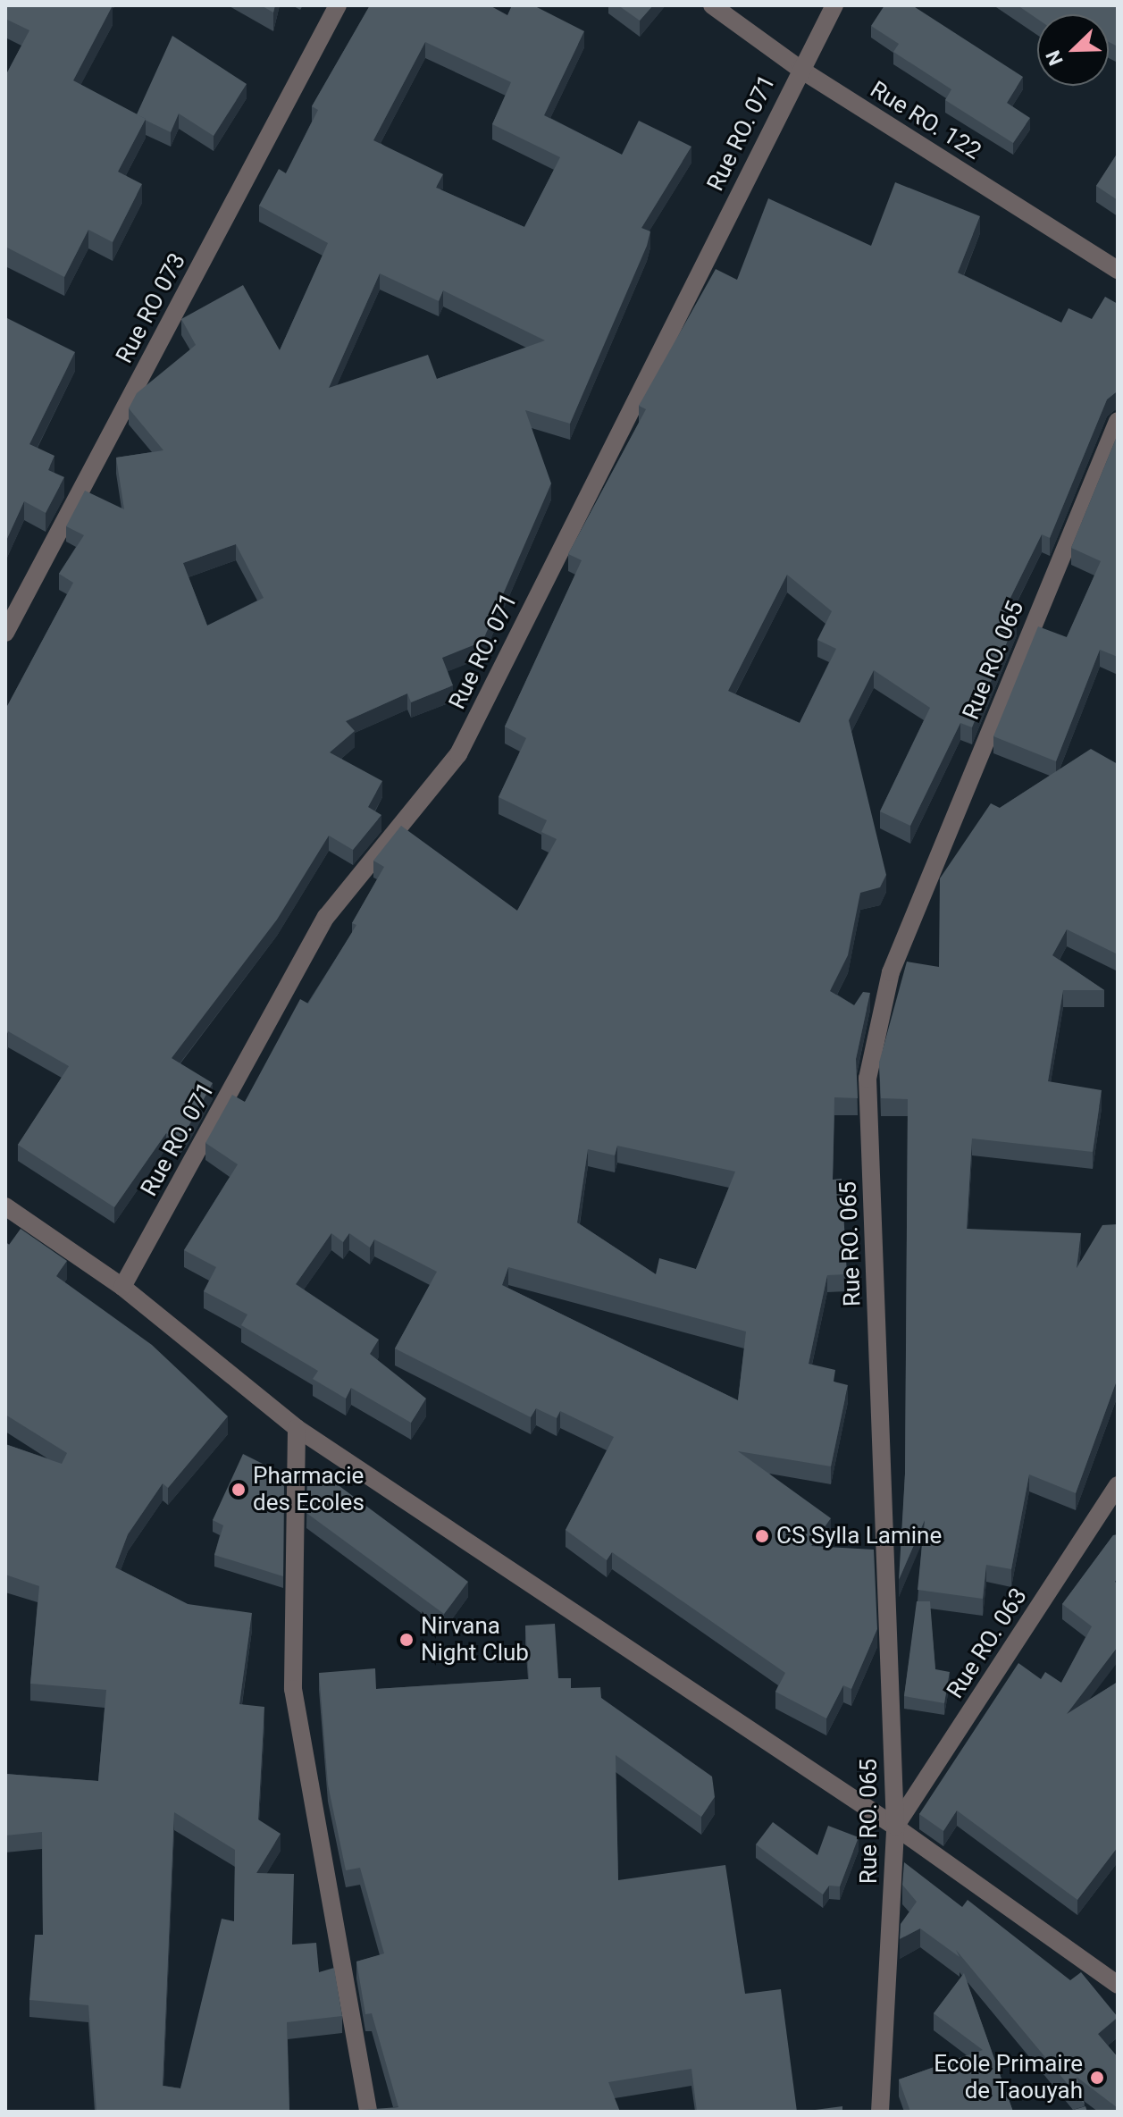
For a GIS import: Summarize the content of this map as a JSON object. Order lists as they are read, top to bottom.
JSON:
{
  "streets": {
    "street": [
      "Rue RO. 122",
      "Rue RO. 071",
      "Rue RO 073",
      "Rue RO. 065",
      "Rue RO. 063"
    ]
  },
  "crossings": [
    ["Rue RO. 122", "Rue RO. 071"],
    ["Rue RO. 065", "Rue RO. 063"]
  ],
  "places": [
    "Pharmacie des Ecoles",
    "CS Sylla Lamine",
    "Nirvana Night Club",
    "Ecole Primaire de Taouyah"
  ],
  "north": "bottom left"
}
